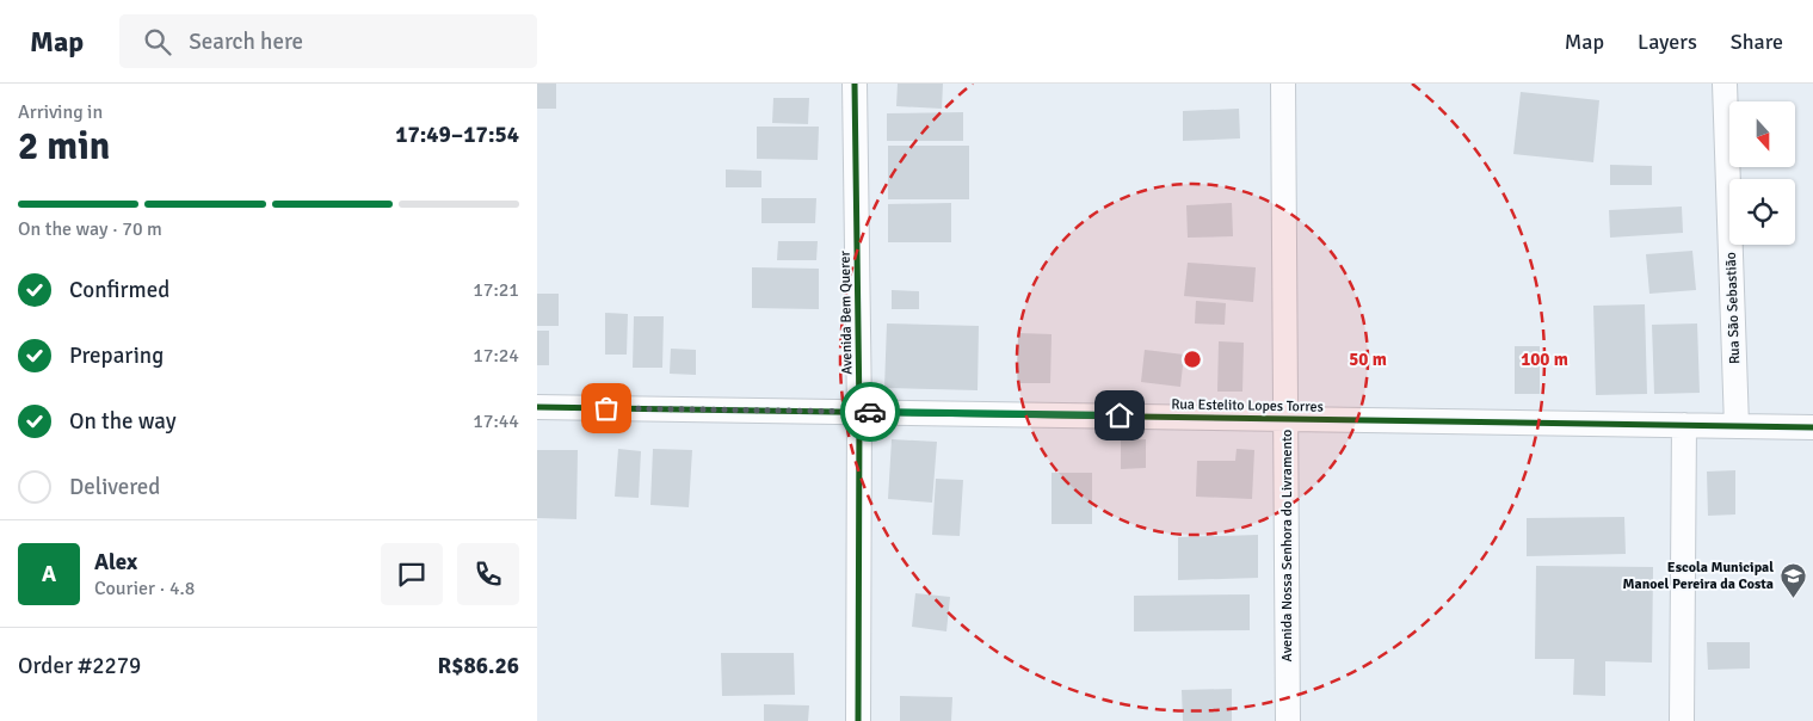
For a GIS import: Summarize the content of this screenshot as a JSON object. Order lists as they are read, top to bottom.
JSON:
{
  "streets": {
    "street": [
      "Rua São Sebastião",
      "Avenida Bem Querer",
      "Rua Estelito Lopes Torres",
      "Avenida Nossa Senhora do Livramento"
    ]
  },
  "crossings": [
    ["Rua São Sebastião", "Rua Estelito Lopes Torres"],
    ["Avenida Bem Querer", "Rua Estelito Lopes Torres"],
    ["Rua Estelito Lopes Torres", "Avenida Nossa Senhora do Livramento"]
  ],
  "places": {
    "school or university": ["Escola Municipal Manoel Pereira da Costa"]
  },
  "north": "bottom",
  "page": {
    "header": "Map",
    "search": "Search here",
    "nav": ["Map", "Layers", "Share"],
    "heading": ["2 min", "Arriving in", "17:49–17:54"],
    "panel": [
      "Alex",
      "Courier · 4.8",
      "Order #2279",
      "R$86.26"
    ],
    "bar": "On the way · 70 m",
    "list": [
      ["Confirmed", "17:21"],
      ["Preparing", "17:24"],
      ["On the way", "17:44"],
      "Delivered"
    ],
    "round": "A"
  },
  "rings": ["50 m", "100 m"]
}
